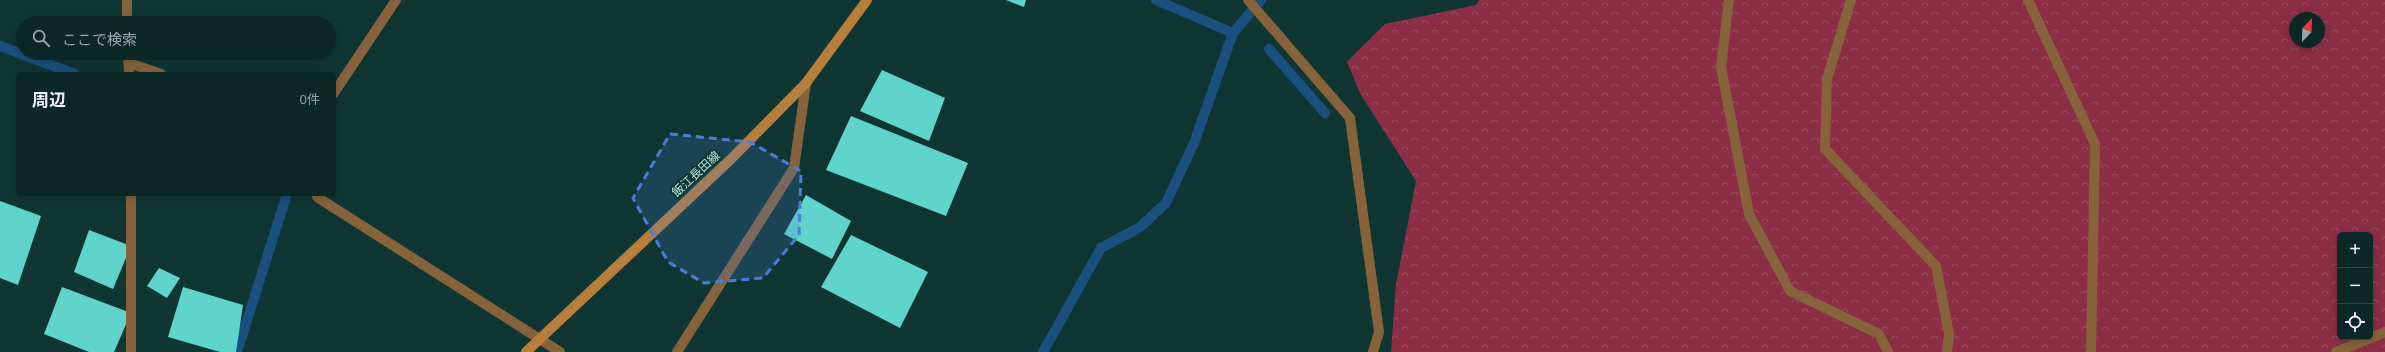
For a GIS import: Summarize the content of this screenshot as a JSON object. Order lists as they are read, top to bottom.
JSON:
{
  "streets": {
    "main road": ["飯江長田線"]
  },
  "north": "top right",
  "page": {
    "search": "ここで検索",
    "heading": ["周辺", "0件"],
    "map_buttons": ["+", "−"]
  }
}
